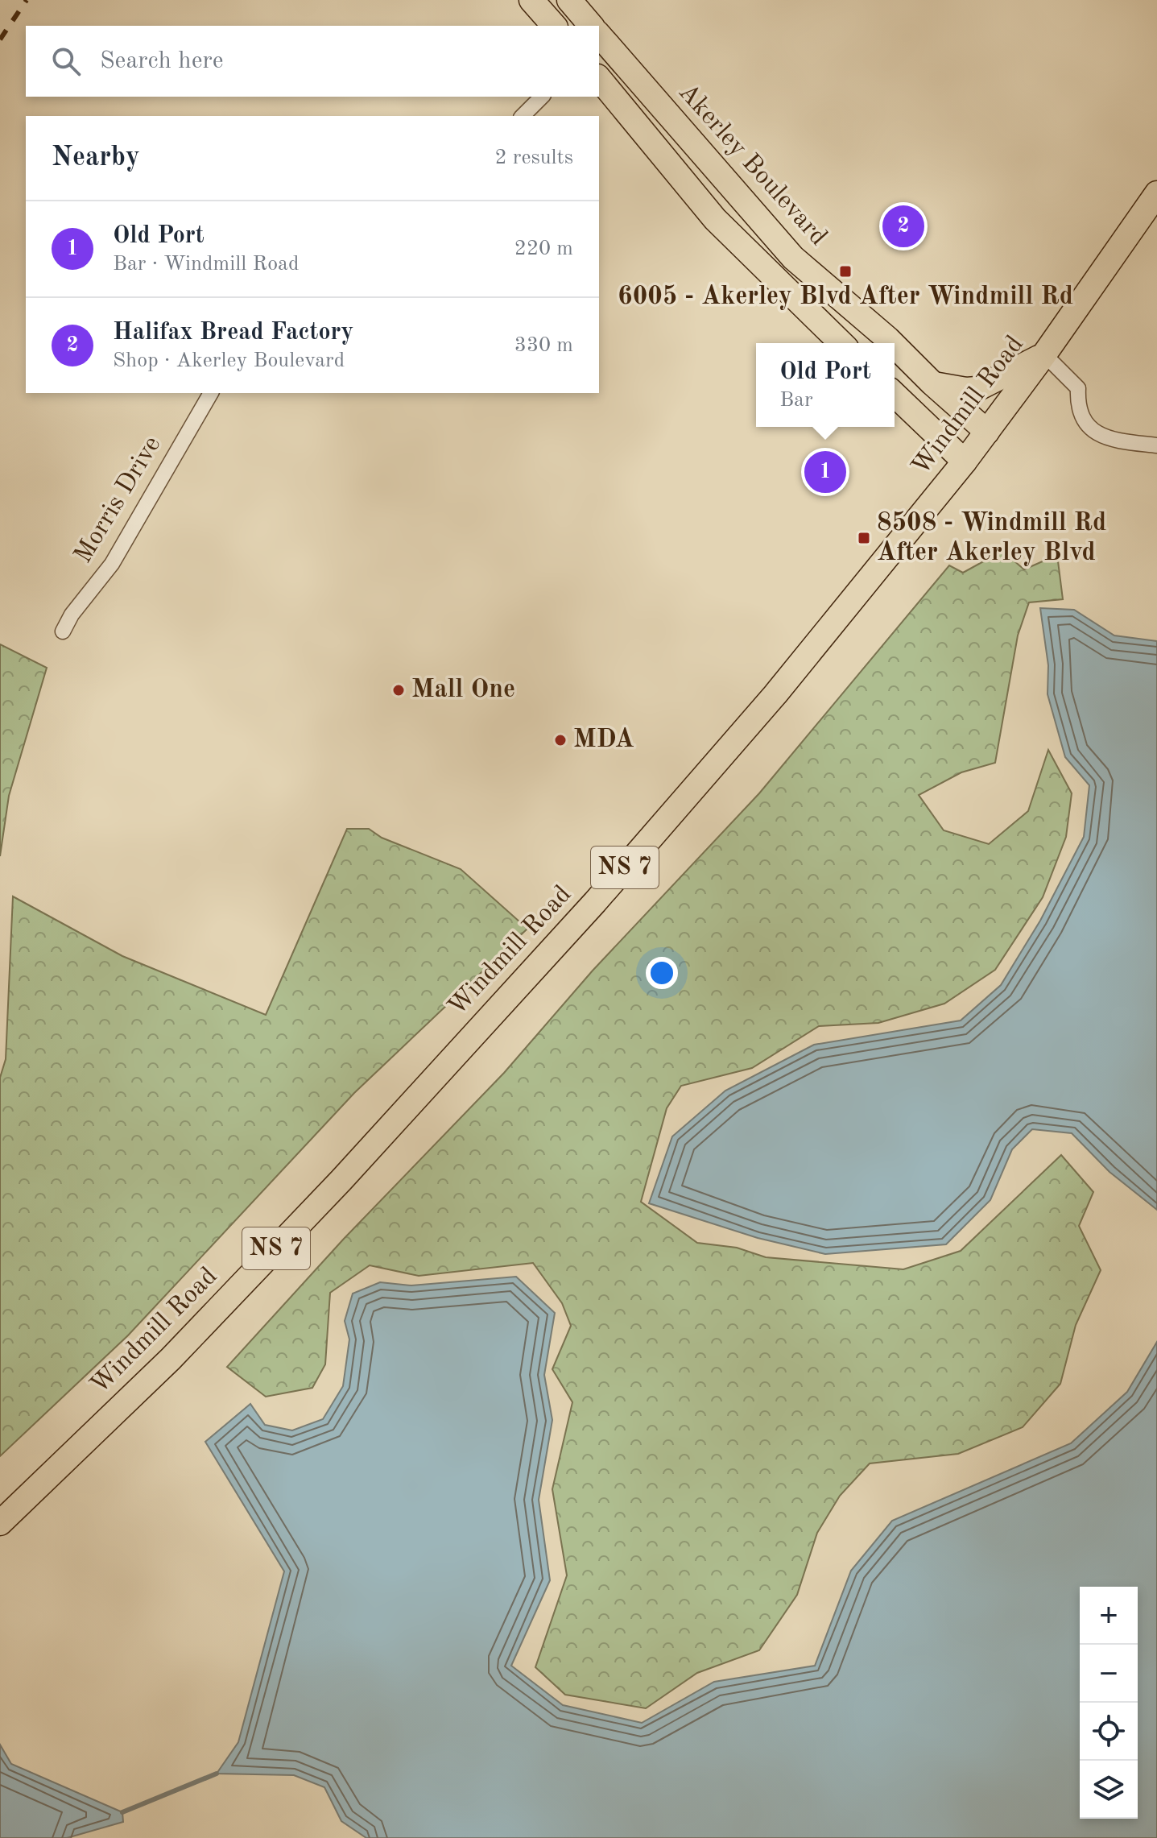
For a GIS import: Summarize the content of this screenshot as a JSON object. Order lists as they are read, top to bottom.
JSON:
{
  "streets": {
    "main road": ["Akerley Boulevard", "Windmill Road", "NS 7"],
    "street": ["Morris Drive"]
  },
  "crossings": [
    ["Akerley Boulevard", "Windmill Road"]
  ],
  "places": {
    "transit": ["6005 - Akerley Blvd After Windmill Rd", "8508 - Windmill Rd After Akerley Blvd"],
    "other": ["Mall One", "MDA"]
  },
  "page": {
    "search": "Search here",
    "heading": ["Nearby", "2 results"],
    "list": [
      {
        "mark": "1",
        "name": "Old Port",
        "note": "Bar · Windmill Road",
        "value": "220 m"
      },
      {
        "mark": "2",
        "name": "Halifax Bread Factory",
        "note": "Shop · Akerley Boulevard",
        "value": "330 m"
      }
    ],
    "pins": ["2", "1"],
    "popup": ["Old Port", "Bar"],
    "map_buttons": ["+", "−"]
  }
}
